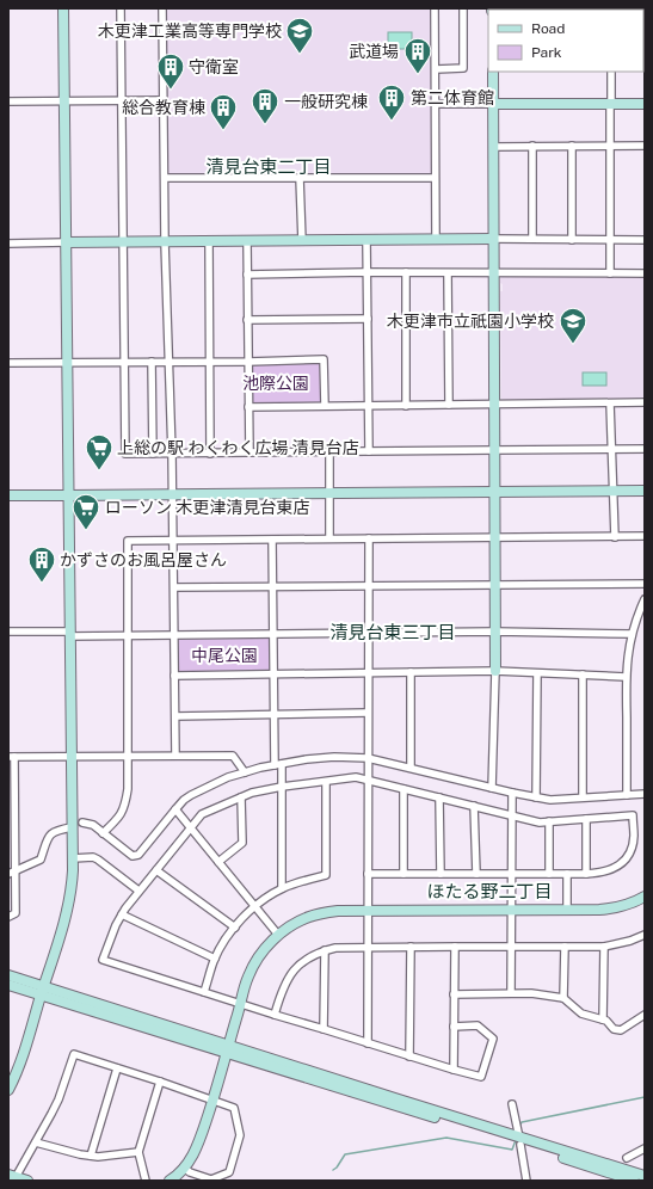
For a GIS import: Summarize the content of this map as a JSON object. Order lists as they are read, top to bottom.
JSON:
{
  "districts": ["清見台東二丁目", "清見台東三丁目", "ほたる野二丁目"],
  "parks": ["池際公園", "中尾公園"],
  "places": {
    "school or university": ["木更津工業高等専門学校", "木更津市立祇園小学校"],
    "building": [
      "武道場",
      "守衛室",
      "第二体育館",
      "一般研究棟",
      "総合教育棟",
      "かずさのお風呂屋さん"
    ],
    "supermarket": ["上総の駅 わくわく広場 清見台店", "ローソン 木更津清見台東店"]
  },
  "legend": ["Road", "Park"]
}
